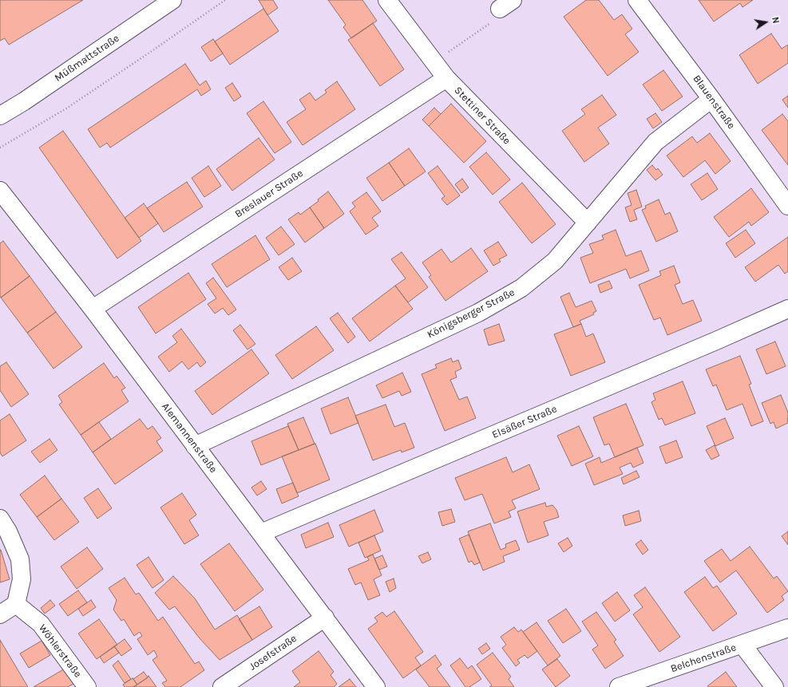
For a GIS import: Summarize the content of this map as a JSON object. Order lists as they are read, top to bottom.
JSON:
{
  "streets": {
    "street": [
      "Müßmattstraße",
      "Blauenstraße",
      "Stettiner Straße",
      "Breslauer Straße",
      "Königsberger Straße",
      "Elsäßer Straße",
      "Alemannenstraße",
      "Wöhlerstraße",
      "Josefstraße",
      "Belchenstraße"
    ]
  },
  "crossings": [
    ["Blauenstraße", "Königsberger Straße"],
    ["Stettiner Straße", "Breslauer Straße"],
    ["Stettiner Straße", "Königsberger Straße"],
    ["Breslauer Straße", "Alemannenstraße"],
    ["Königsberger Straße", "Alemannenstraße"],
    ["Elsäßer Straße", "Alemannenstraße"],
    ["Alemannenstraße", "Josefstraße"]
  ],
  "north": "right"
}
